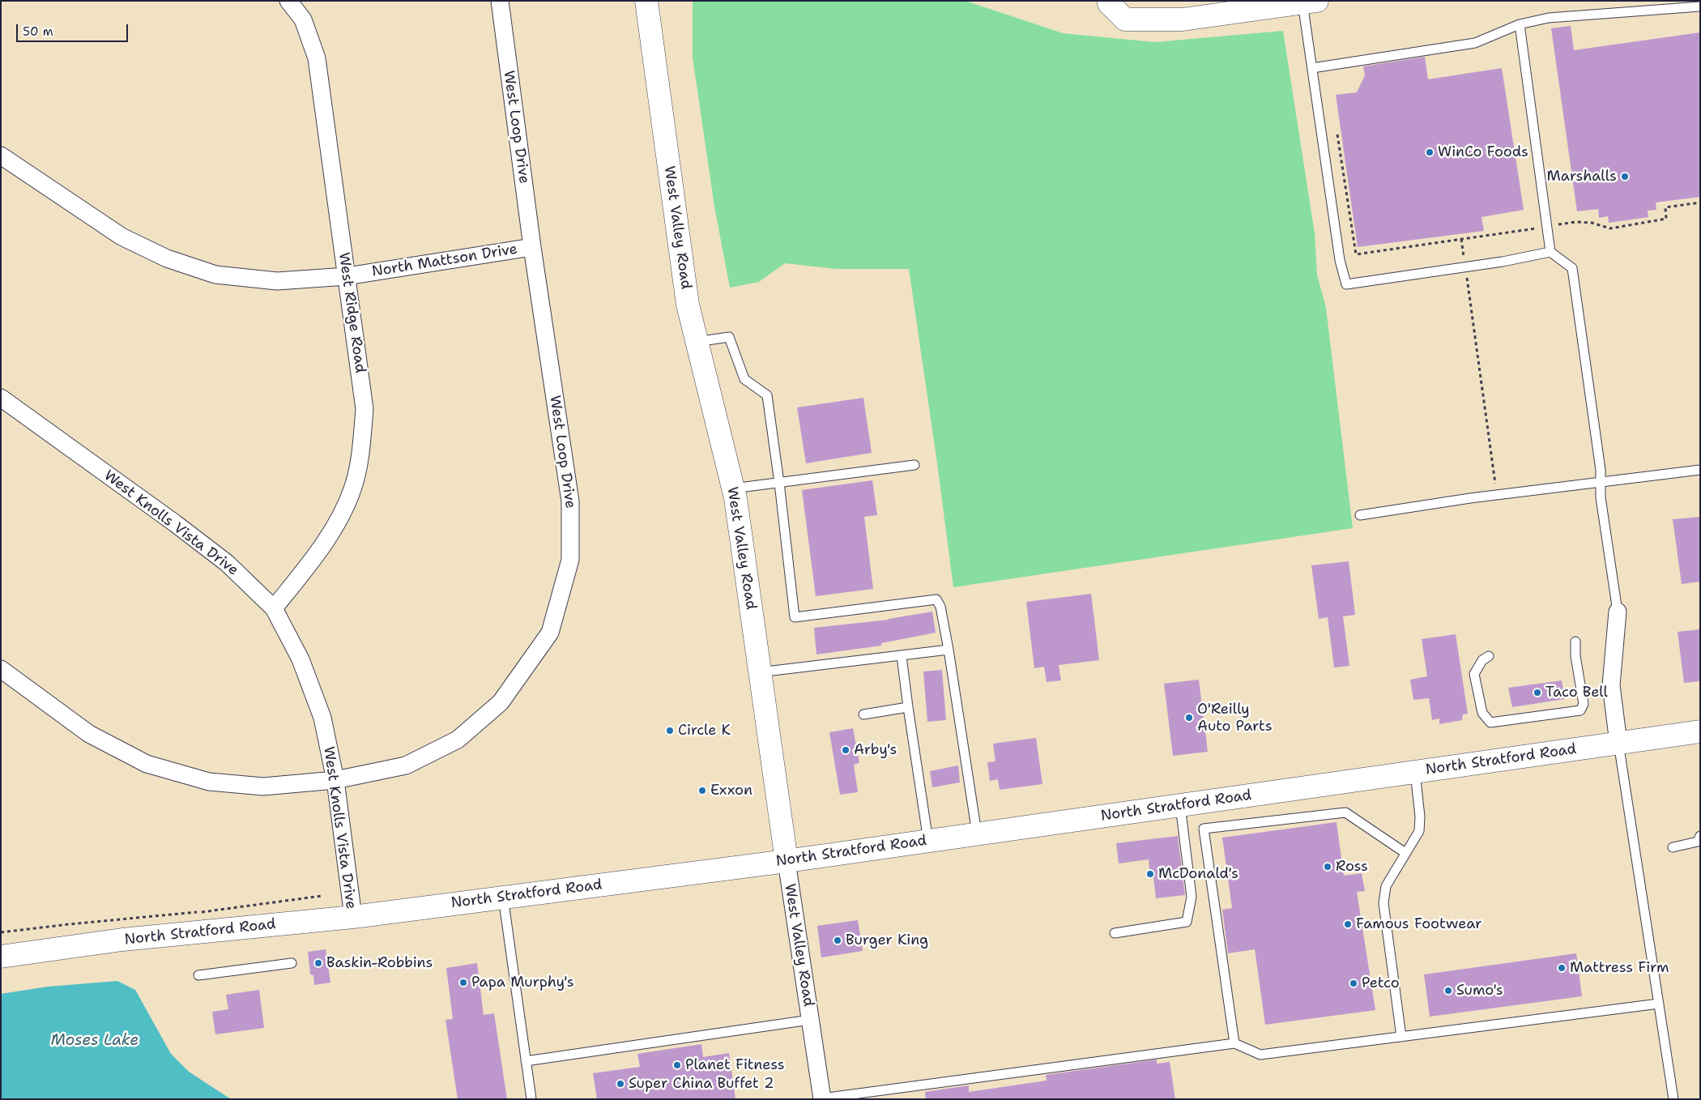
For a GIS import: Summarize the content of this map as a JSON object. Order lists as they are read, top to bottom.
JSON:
{
  "streets": {
    "main road": ["West Valley Road", "North Stratford Road"],
    "street": [
      "West Loop Drive",
      "North Mattson Drive",
      "West Ridge Road",
      "West Knolls Vista Drive"
    ]
  },
  "crossings": [
    ["West Loop Drive", "North Mattson Drive"],
    ["West Loop Drive", "West Knolls Vista Drive"],
    ["West Valley Road", "North Stratford Road"],
    ["North Mattson Drive", "West Ridge Road"],
    ["West Ridge Road", "West Knolls Vista Drive"],
    ["West Knolls Vista Drive", "North Stratford Road"]
  ],
  "water": ["Moses Lake"],
  "places": [
    "WinCo Foods",
    "Marshalls",
    "Taco Bell",
    "O'Reilly Auto Parts",
    "Circle K",
    "Arby's",
    "Exxon",
    "Ross",
    "McDonald's",
    "Famous Footwear",
    "Burger King",
    "Baskin-Robbins",
    "Mattress Firm",
    "Papa Murphy's",
    "Petco",
    "Sumo's",
    "Planet Fitness",
    "Super China Buffet 2"
  ],
  "scale_bar": "50 m"
}
